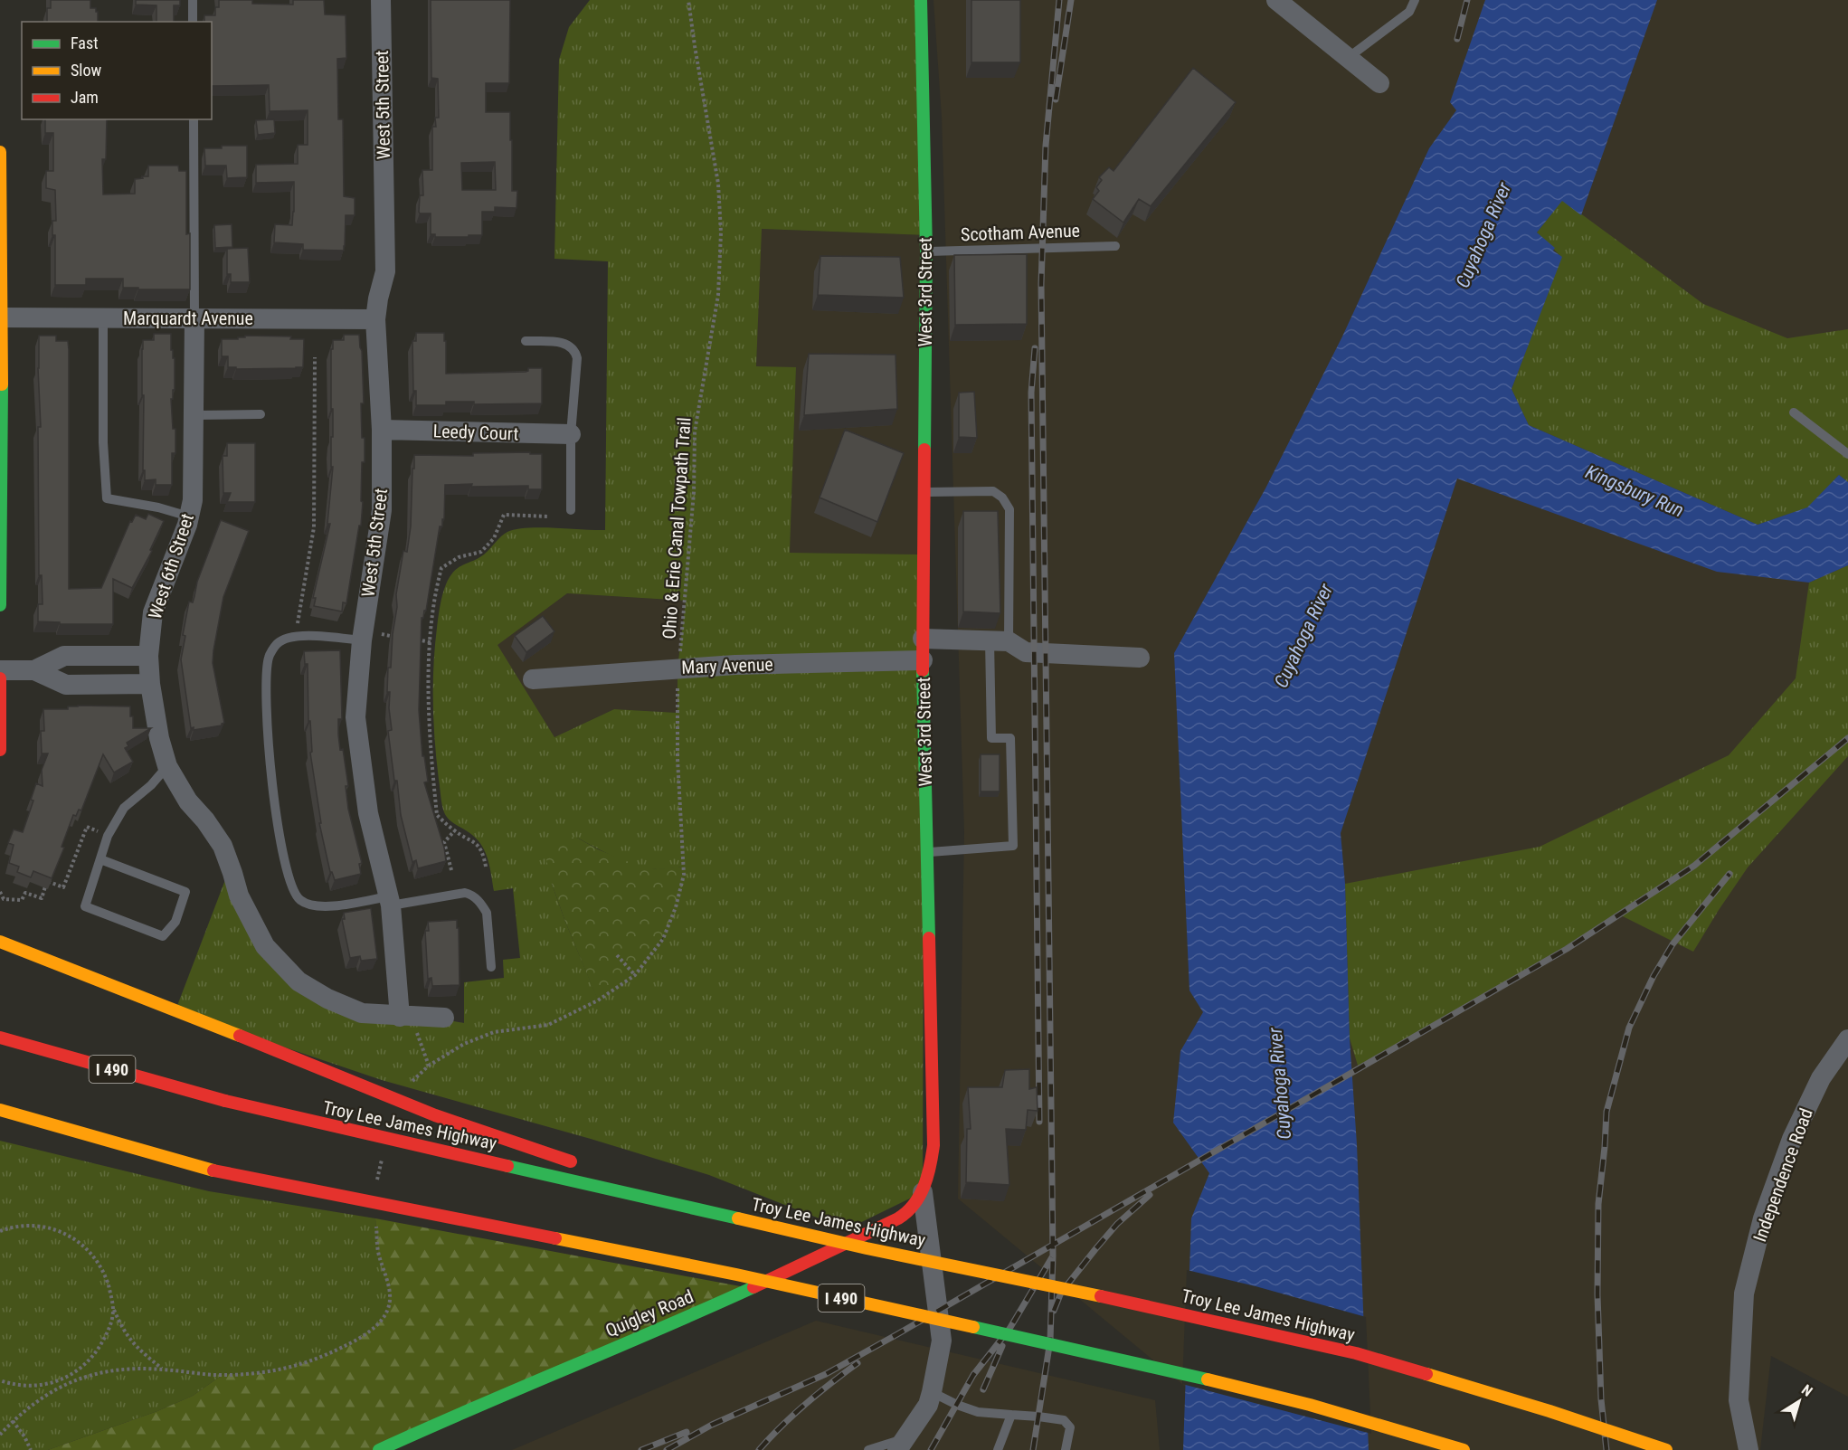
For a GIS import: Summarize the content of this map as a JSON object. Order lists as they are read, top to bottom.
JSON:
{
  "streets": {
    "main road": [
      "West 3rd Street",
      "I 490",
      "Troy Lee James Highway",
      "Quigley Road"
    ],
    "street": [
      "West 5th Street",
      "Marquardt Avenue",
      "Leedy Court",
      "West 6th Street",
      "Mary Avenue",
      "Independence Road"
    ],
    "lane": ["Scotham Avenue"],
    "path": ["Ohio & Erie Canal Towpath Trail"]
  },
  "crossings": [
    ["West 5th Street", "Marquardt Avenue"],
    ["West 5th Street", "Leedy Court"],
    ["West 5th Street", "West 6th Street"],
    ["Scotham Avenue", "West 3rd Street"],
    ["West 3rd Street", "Mary Avenue"],
    ["West 3rd Street", "Quigley Road"],
    ["Marquardt Avenue", "West 6th Street"],
    ["Ohio & Erie Canal Towpath Trail", "Mary Avenue"]
  ],
  "water": ["Cuyahoga River", "Kingsbury Run"],
  "legend": ["Fast", "Slow", "Jam"],
  "north": "top right"
}
